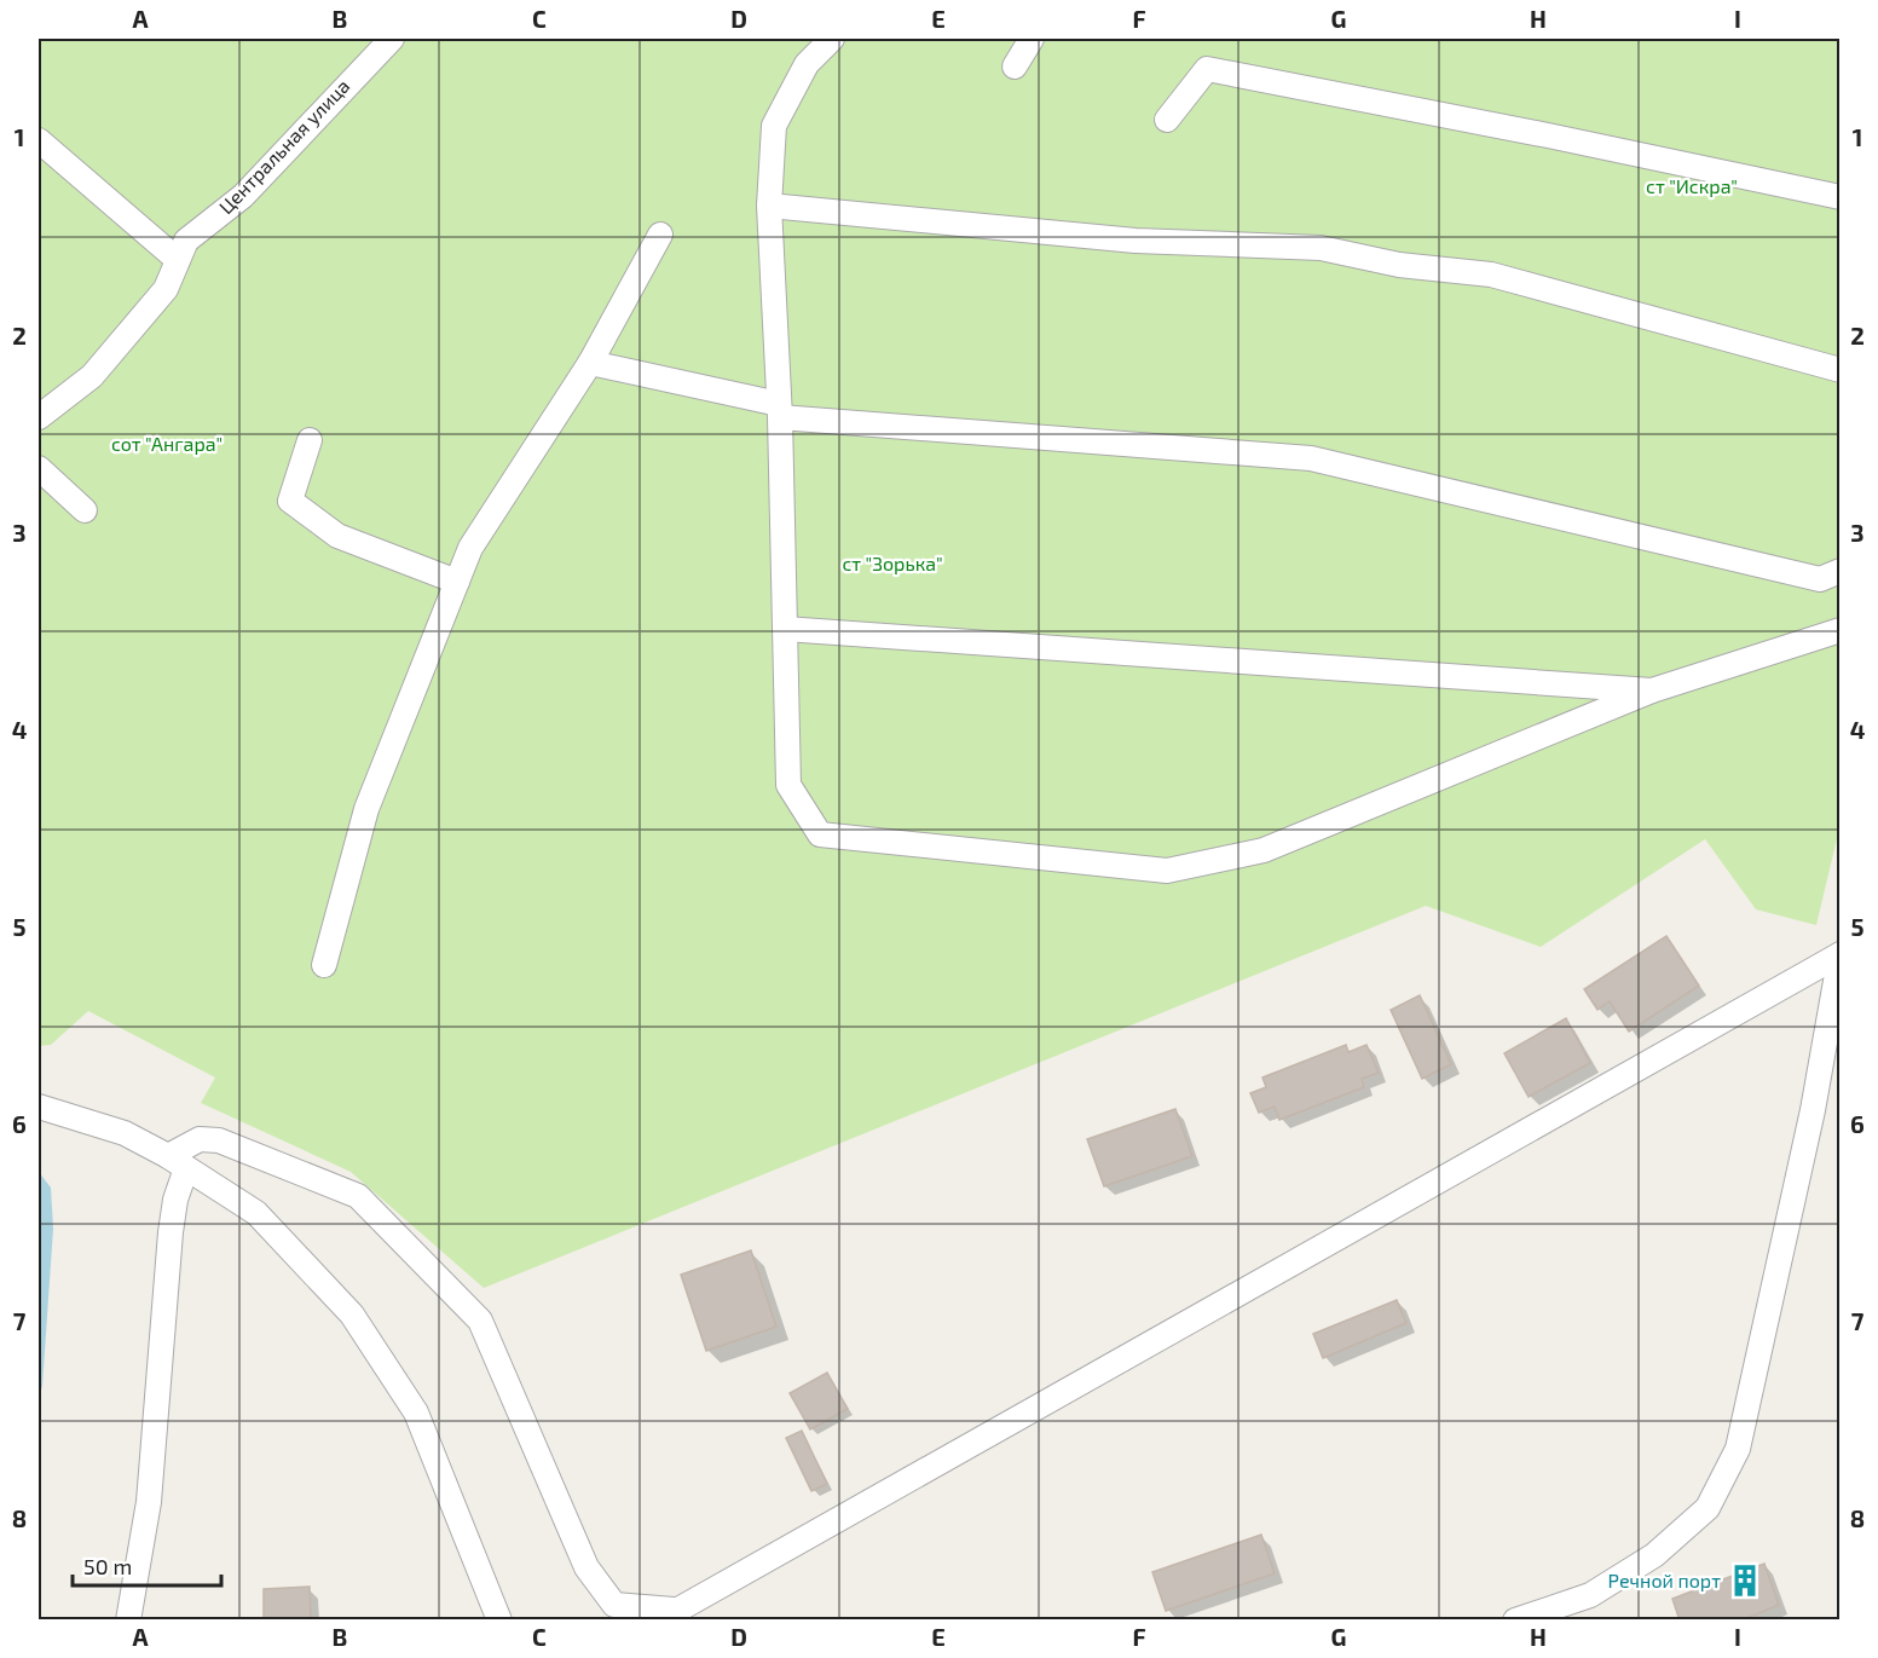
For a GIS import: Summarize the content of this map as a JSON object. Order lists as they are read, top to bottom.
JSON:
{
  "streets": {
    "street": ["Центральная улица"]
  },
  "parks": ["ст \"Искра\"", "сот \"Ангара\"", "ст \"Зорька\""],
  "places": {
    "building": ["Речной порт"]
  },
  "scale_bar": "50 m",
  "grid": {
    "columns": [
      "A",
      "B",
      "C",
      "D",
      "E",
      "F",
      "G",
      "H",
      "I"
    ],
    "rows": [
      "1",
      "2",
      "3",
      "4",
      "5",
      "6",
      "7",
      "8"
    ]
  }
}
